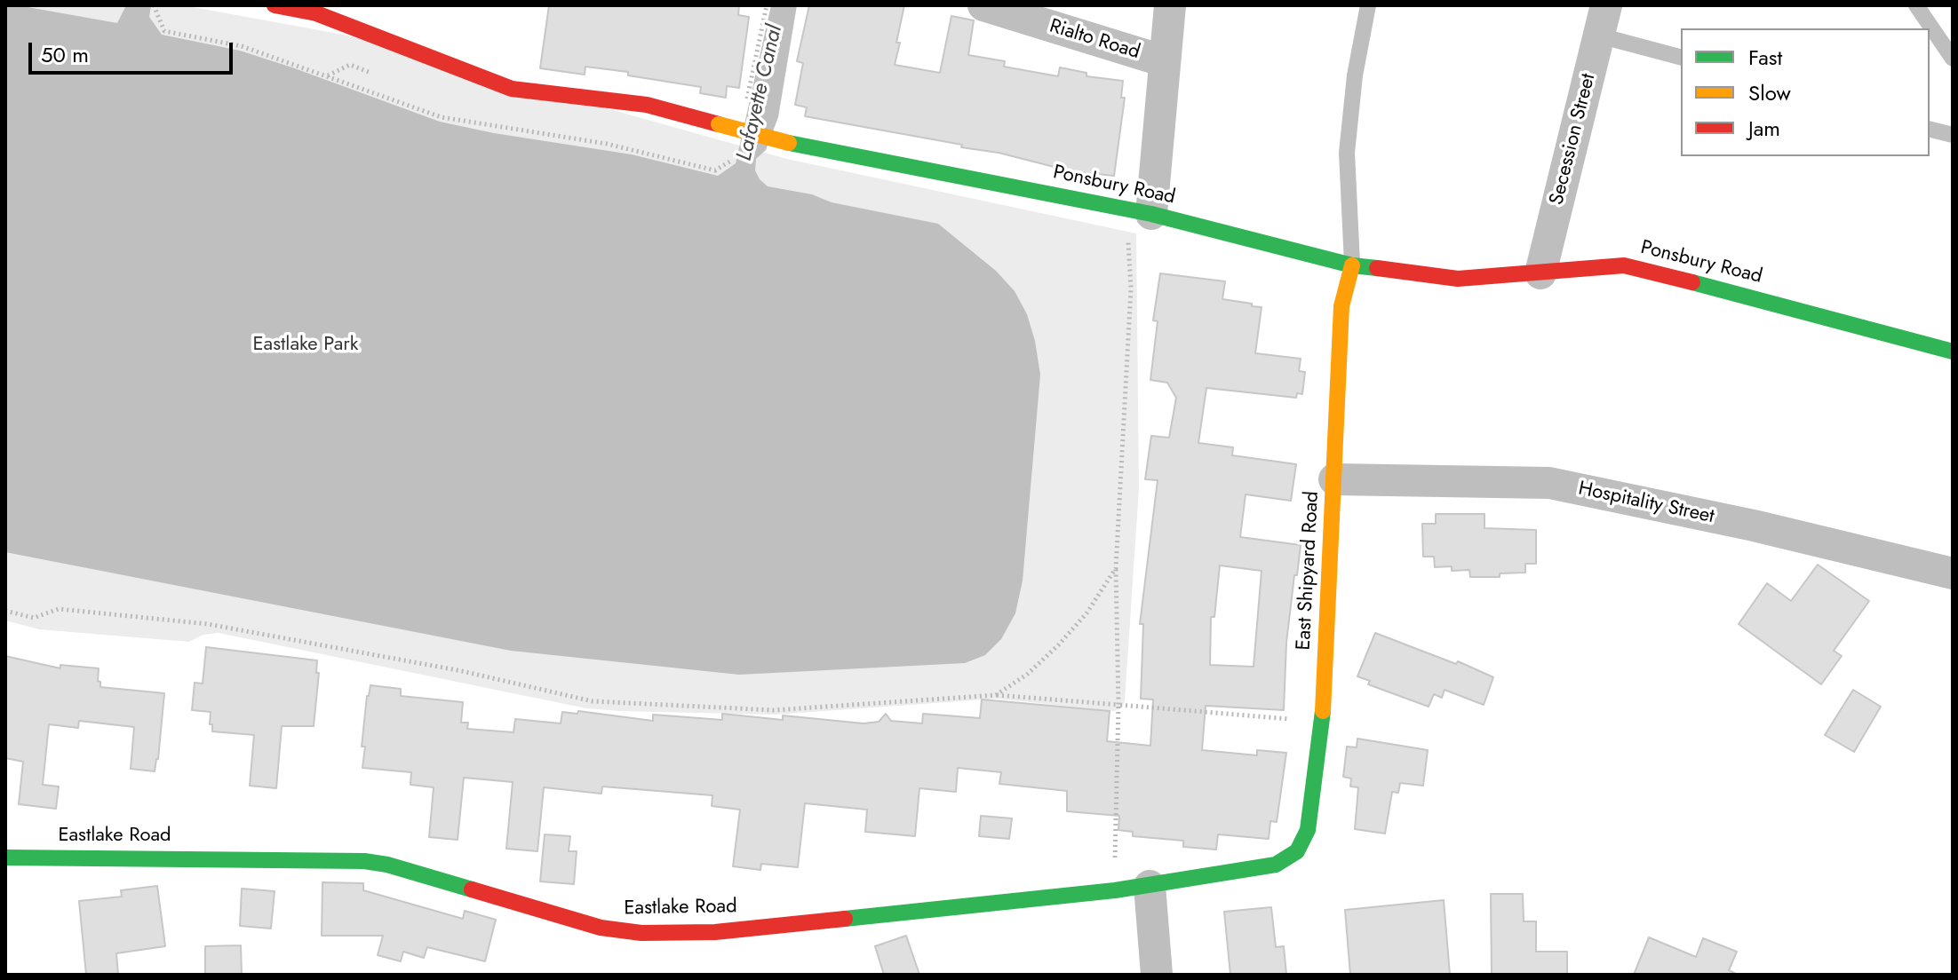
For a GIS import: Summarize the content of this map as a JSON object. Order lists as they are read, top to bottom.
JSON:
{
  "streets": {
    "street": [
      "Rialto Road",
      "Secession Street",
      "Ponsbury Road",
      "Hospitality Street",
      "East Shipyard Road",
      "Eastlake Road"
    ]
  },
  "crossings": [
    ["Secession Street", "Ponsbury Road"],
    ["Ponsbury Road", "East Shipyard Road"],
    ["Hospitality Street", "East Shipyard Road"],
    ["East Shipyard Road", "Eastlake Road"]
  ],
  "water": ["Lafayette Canal"],
  "parks": ["Eastlake Park"],
  "legend": ["Fast", "Slow", "Jam"],
  "scale_bar": "50 m"
}
